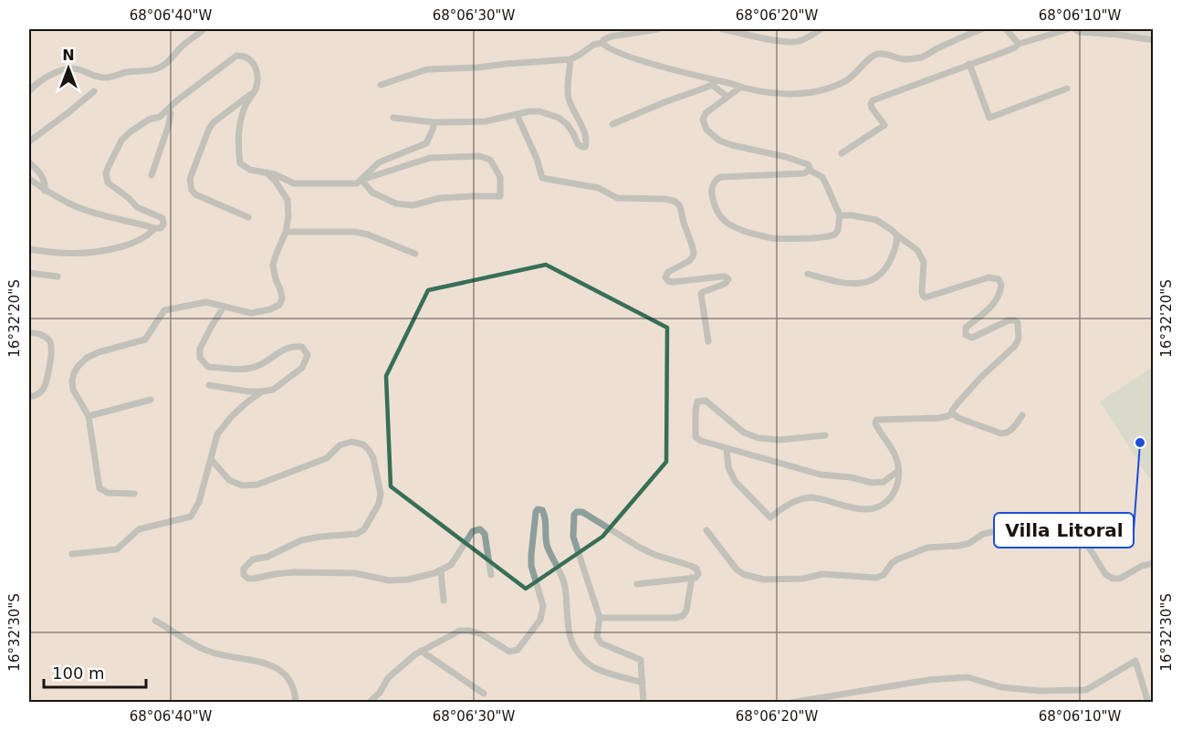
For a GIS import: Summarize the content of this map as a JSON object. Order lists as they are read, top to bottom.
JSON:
{
  "places": ["Villa Litoral"],
  "scale_bar": "100 m",
  "north": "top",
  "coordinates": [
    "68°06'40\"W",
    "68°06'30\"W",
    "68°06'20\"W",
    "68°06'10\"W",
    "16°32'20\"S",
    "16°32'30\"S"
  ]
}
